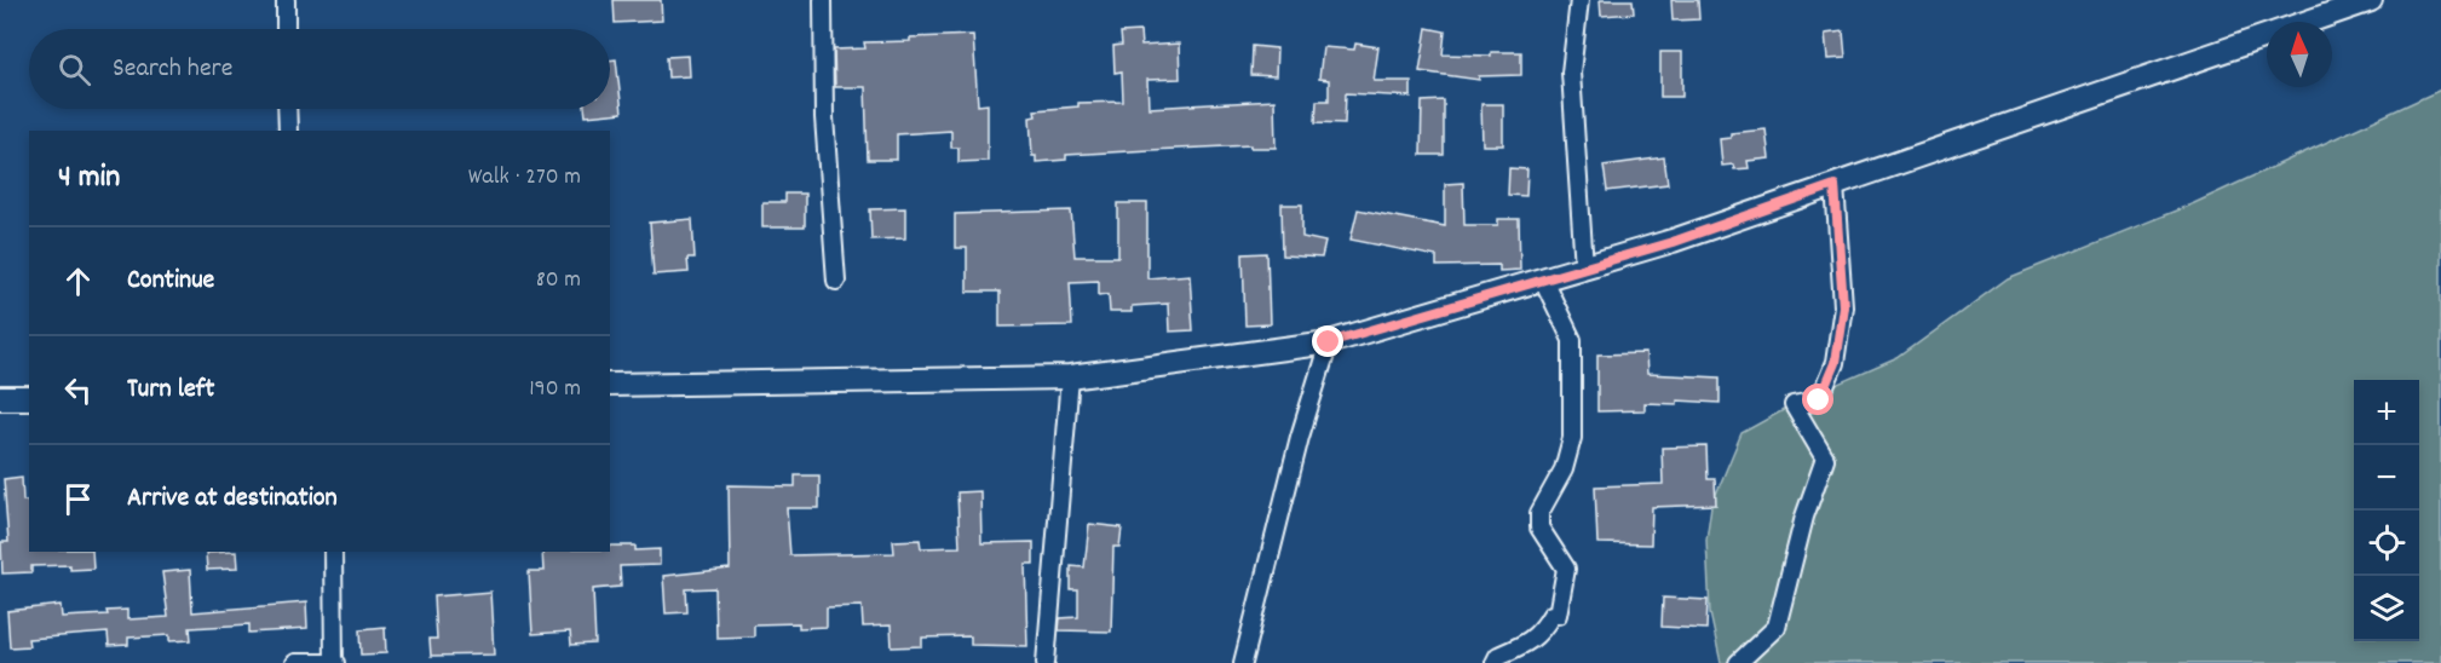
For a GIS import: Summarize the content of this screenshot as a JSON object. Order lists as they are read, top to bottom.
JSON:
{
  "north": "top",
  "page": {
    "search": "Search here",
    "heading": ["4 min", "Walk · 270 m"],
    "list": [
      ["Continue", "80 m"],
      ["Turn left", "190 m"],
      "Arrive at destination"
    ],
    "map_buttons": ["+", "−"]
  }
}
